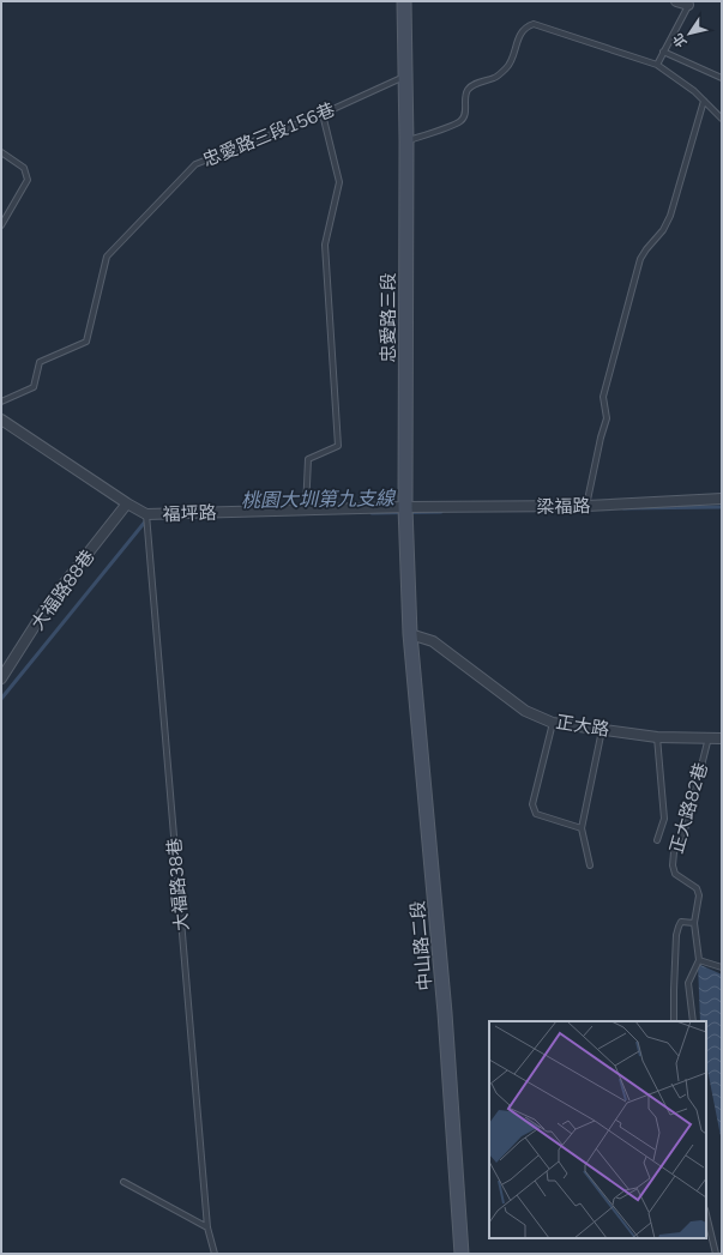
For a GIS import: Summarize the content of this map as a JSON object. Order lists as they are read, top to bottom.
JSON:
{
  "streets": {
    "main road": ["忠愛路三段", "中山路二段"],
    "street": [
      "梁福路",
      "福坪路",
      "大福路88巷",
      "正大路"
    ],
    "lane": ["忠愛路三段156巷", "正大路82巷", "大福路38巷"]
  },
  "crossings": [
    ["忠愛路三段156巷", "忠愛路三段"],
    ["忠愛路三段", "梁福路"],
    ["忠愛路三段", "福坪路"],
    ["忠愛路三段", "正大路"],
    ["忠愛路三段", "中山路二段"],
    ["梁福路", "福坪路"],
    ["福坪路", "大福路88巷"],
    ["福坪路", "大福路38巷"],
    ["正大路", "正大路82巷"],
    ["正大路", "中山路二段"]
  ],
  "water": ["桃園大圳第九支線"],
  "north": "bottom left"
}
